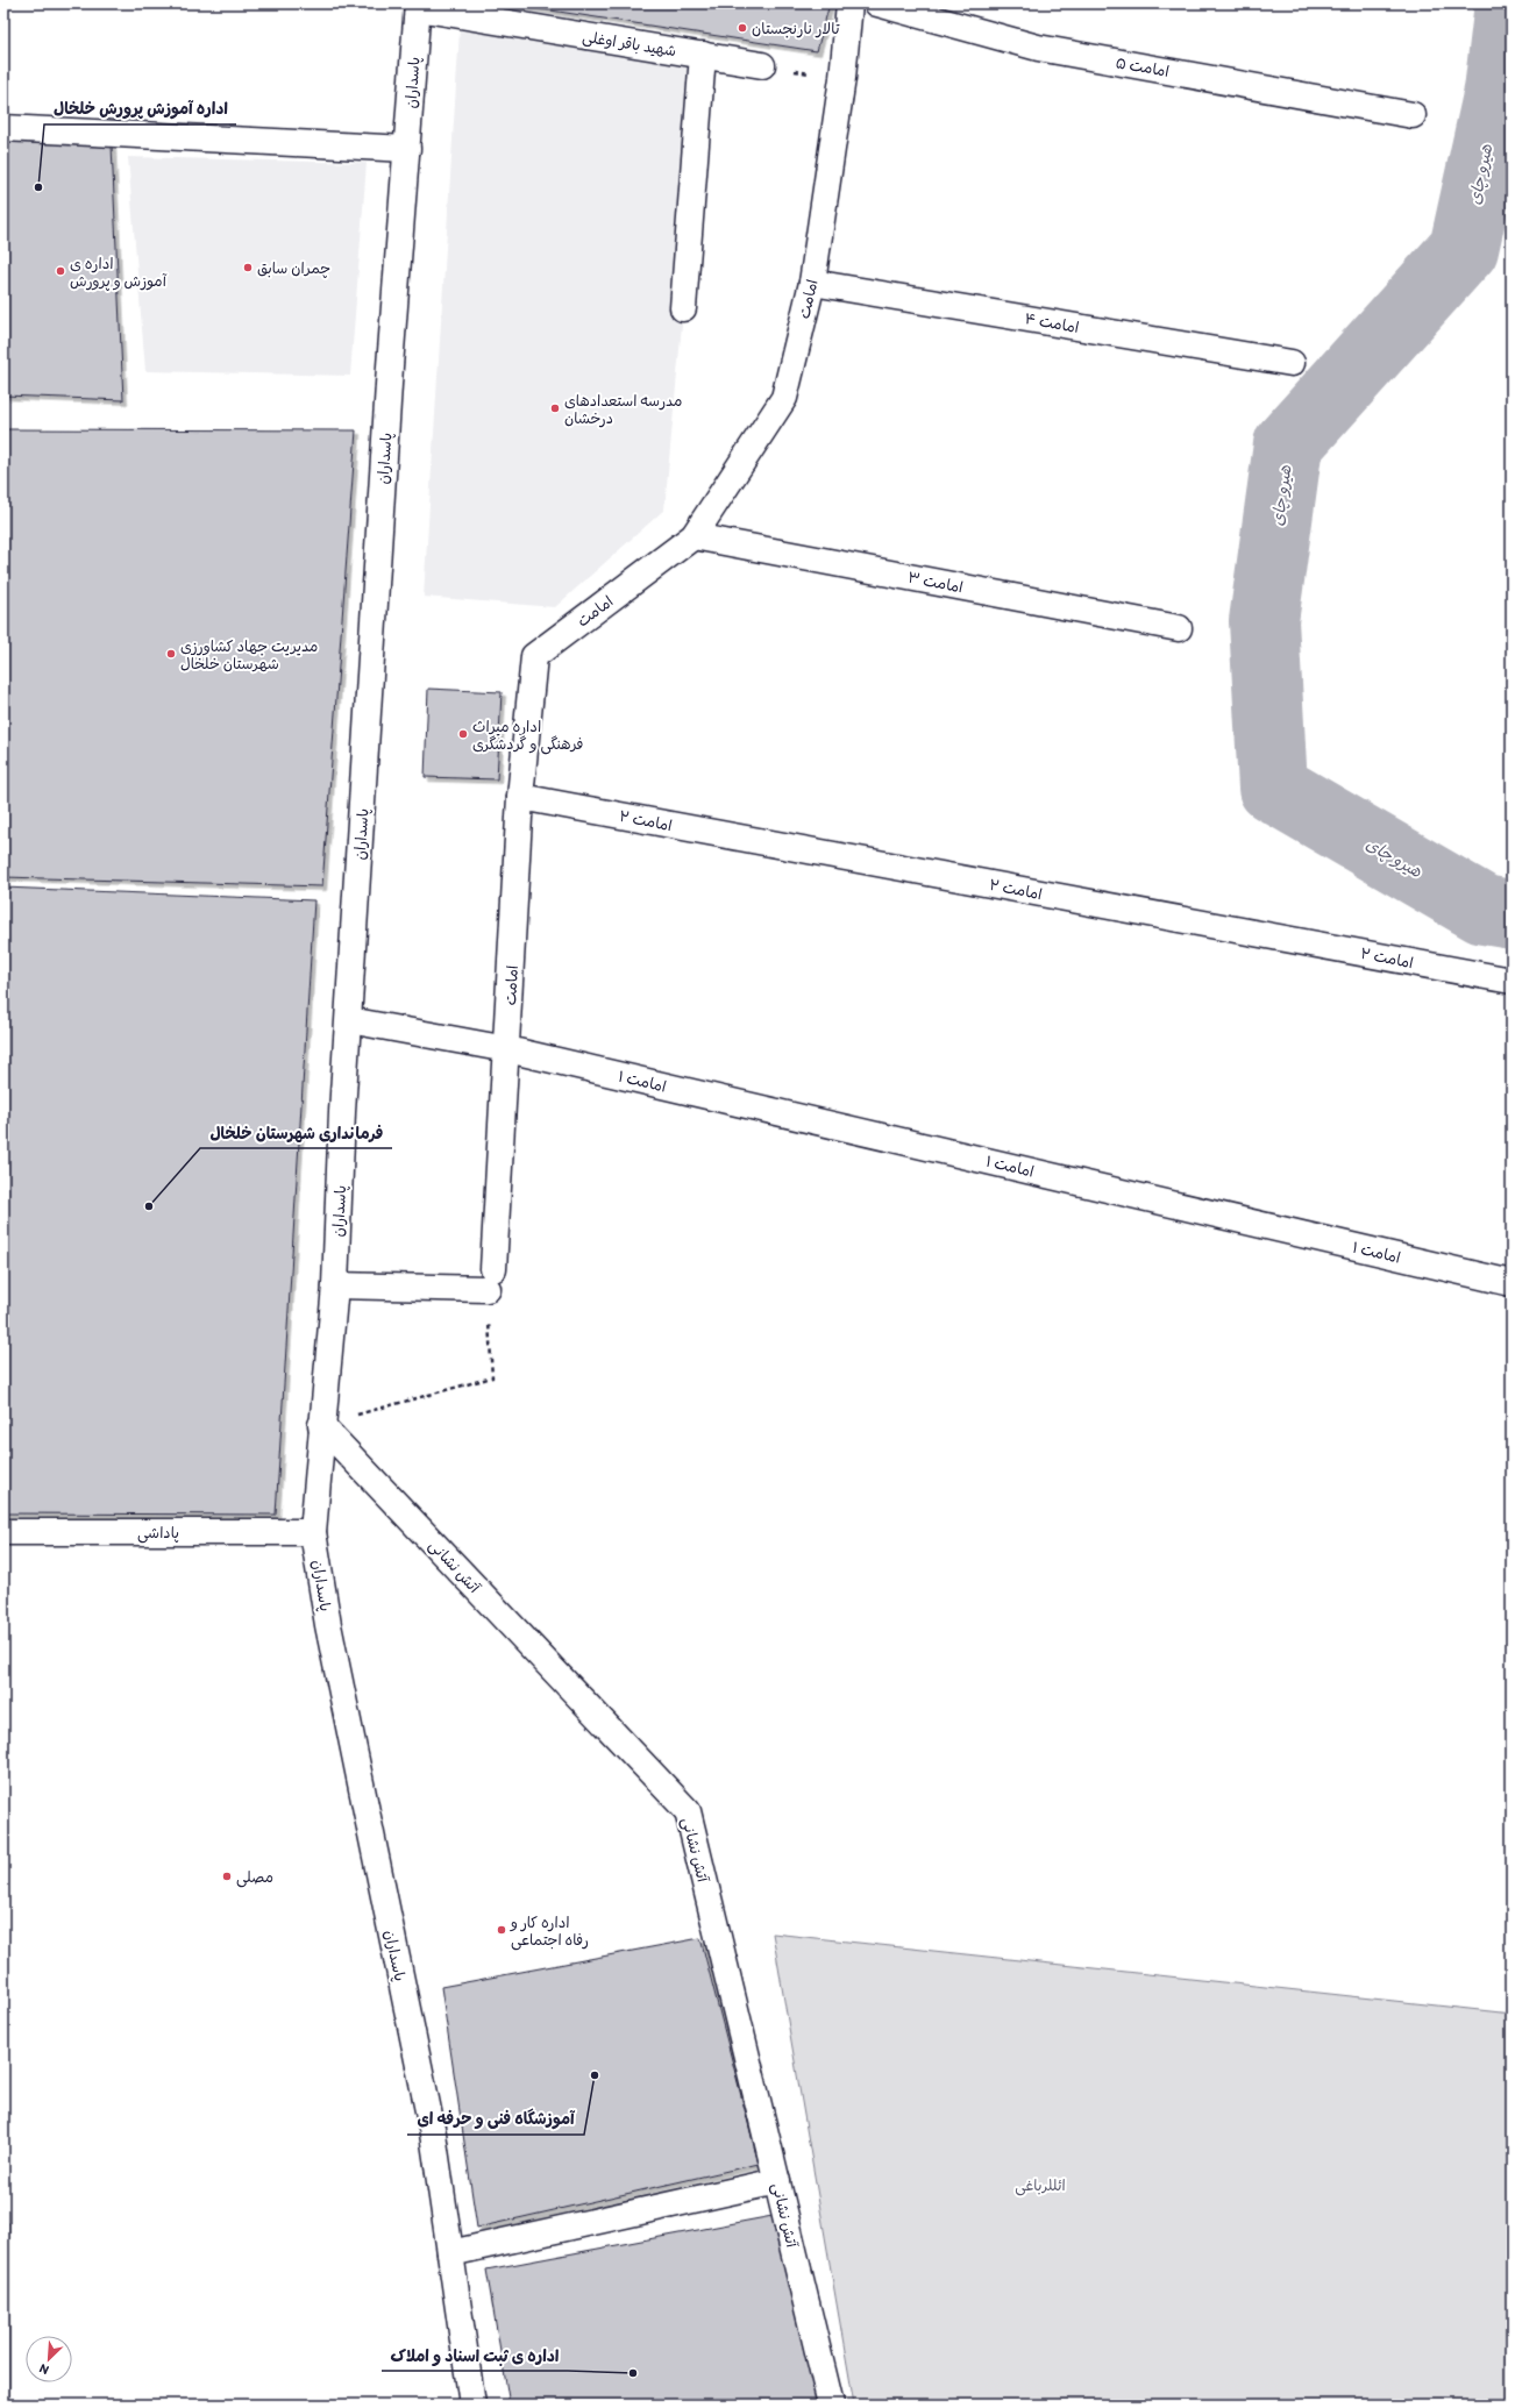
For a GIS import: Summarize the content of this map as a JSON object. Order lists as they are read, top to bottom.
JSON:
{
  "streets": {
    "street": [
      "شهید باقر اوغلی",
      "امامت ۵",
      "پاسداران",
      "امامت",
      "امامت ۴",
      "امامت ۳",
      "امامت ۲",
      "امامت ۱",
      "پاداشی",
      "آتش نشانی"
    ]
  },
  "crossings": [
    ["شهید باقر اوغلی", "پاسداران"],
    ["پاسداران", "امامت ۱"],
    ["پاسداران", "پاداشی"],
    ["پاسداران", "آتش نشانی"],
    ["امامت", "امامت ۴"],
    ["امامت", "امامت ۳"],
    ["امامت", "امامت ۲"],
    ["امامت", "امامت ۱"]
  ],
  "water": ["هیرو چای"],
  "parks": ["ائللرباغی"],
  "places": [
    "تالار نارنجستان",
    "اداره آموزش پرورش خلخال",
    "چمران سابق",
    "اداره ی آموزش و پرورش",
    "مدرسه استعدادهای درخشان",
    "مدیریت جهاد کشاورزی شهرستان خلخال",
    "اداره میراث فرهنگی و گردشگری",
    "فرمانداری شهرستان خلخال",
    "مصلی",
    "اداره کار و رفاه اجتماعی",
    "آموزشگاه فنی و حرفه ای",
    "اداره ی ثبت اسناد و املاک"
  ],
  "north": "bottom left"
}
